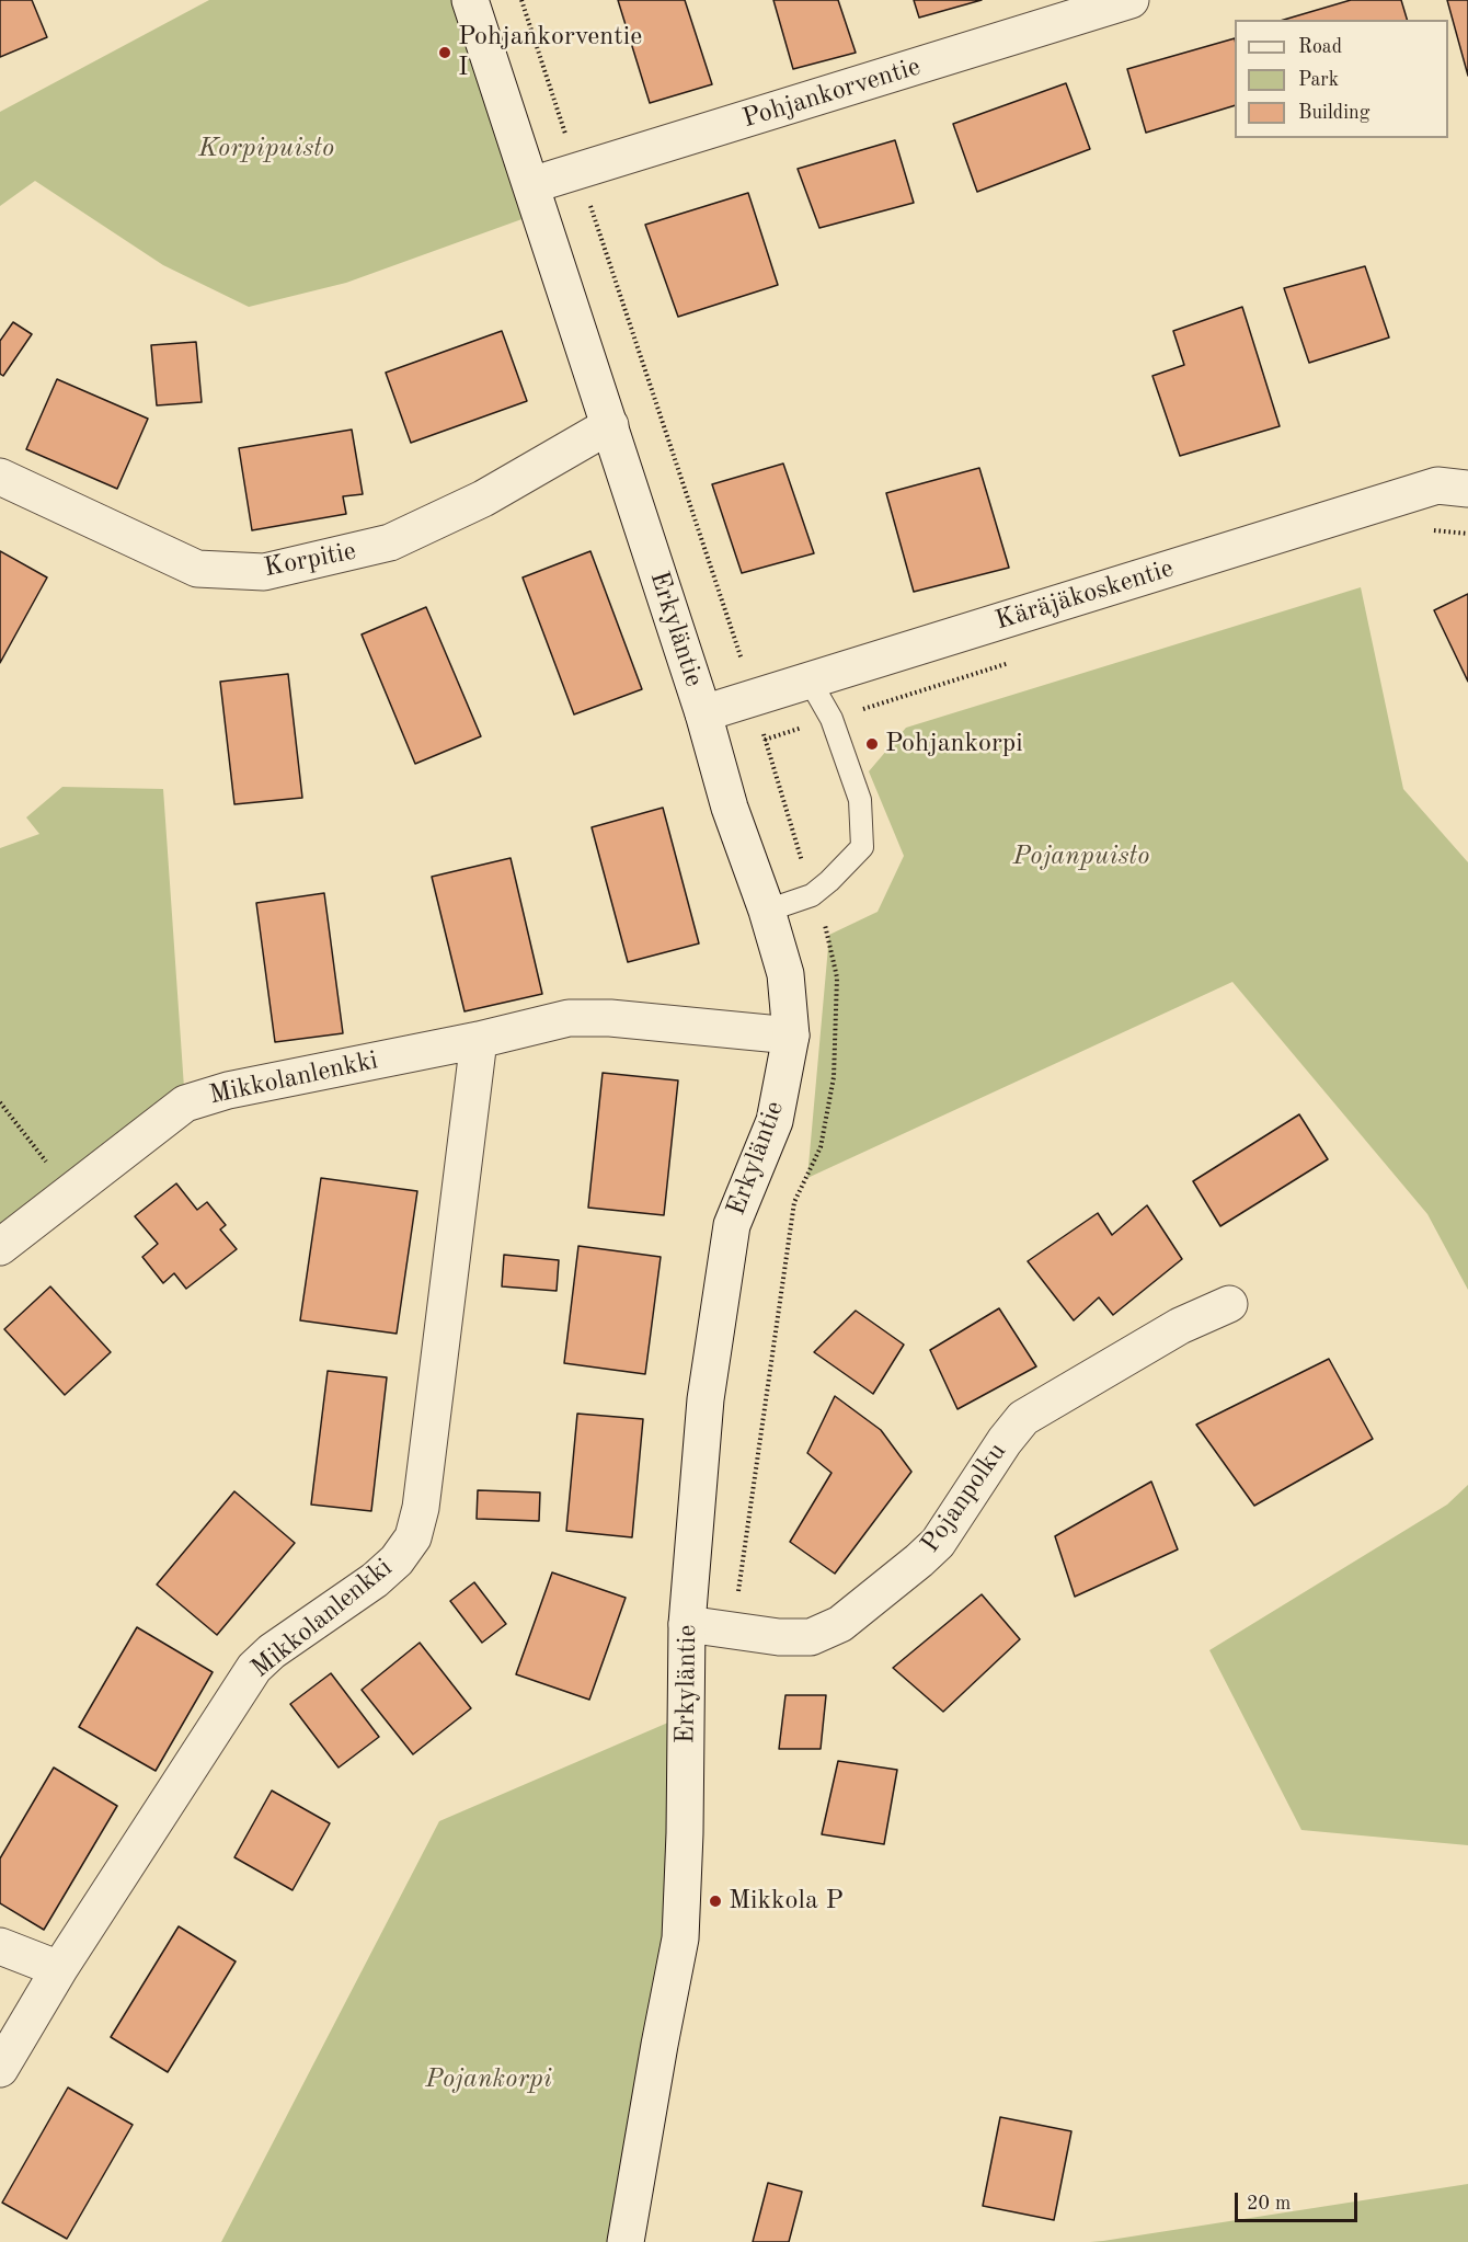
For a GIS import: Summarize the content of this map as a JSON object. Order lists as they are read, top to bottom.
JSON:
{
  "streets": {
    "street": [
      "Pohjankorventie",
      "Korpitie",
      "Käräjäkoskentie",
      "Erkyläntie",
      "Mikkolanlenkki",
      "Pojanpolku"
    ]
  },
  "crossings": [
    ["Pohjankorventie", "Erkyläntie"],
    ["Korpitie", "Erkyläntie"],
    ["Käräjäkoskentie", "Erkyläntie"],
    ["Erkyläntie", "Mikkolanlenkki"],
    ["Erkyläntie", "Pojanpolku"]
  ],
  "parks": ["Korpipuisto", "Pojanpuisto", "Pojankorpi"],
  "places": ["Pohjankorventie I", "Pohjankorpi", "Mikkola P"],
  "legend": ["Road", "Park", "Building"],
  "scale_bar": "20 m"
}
